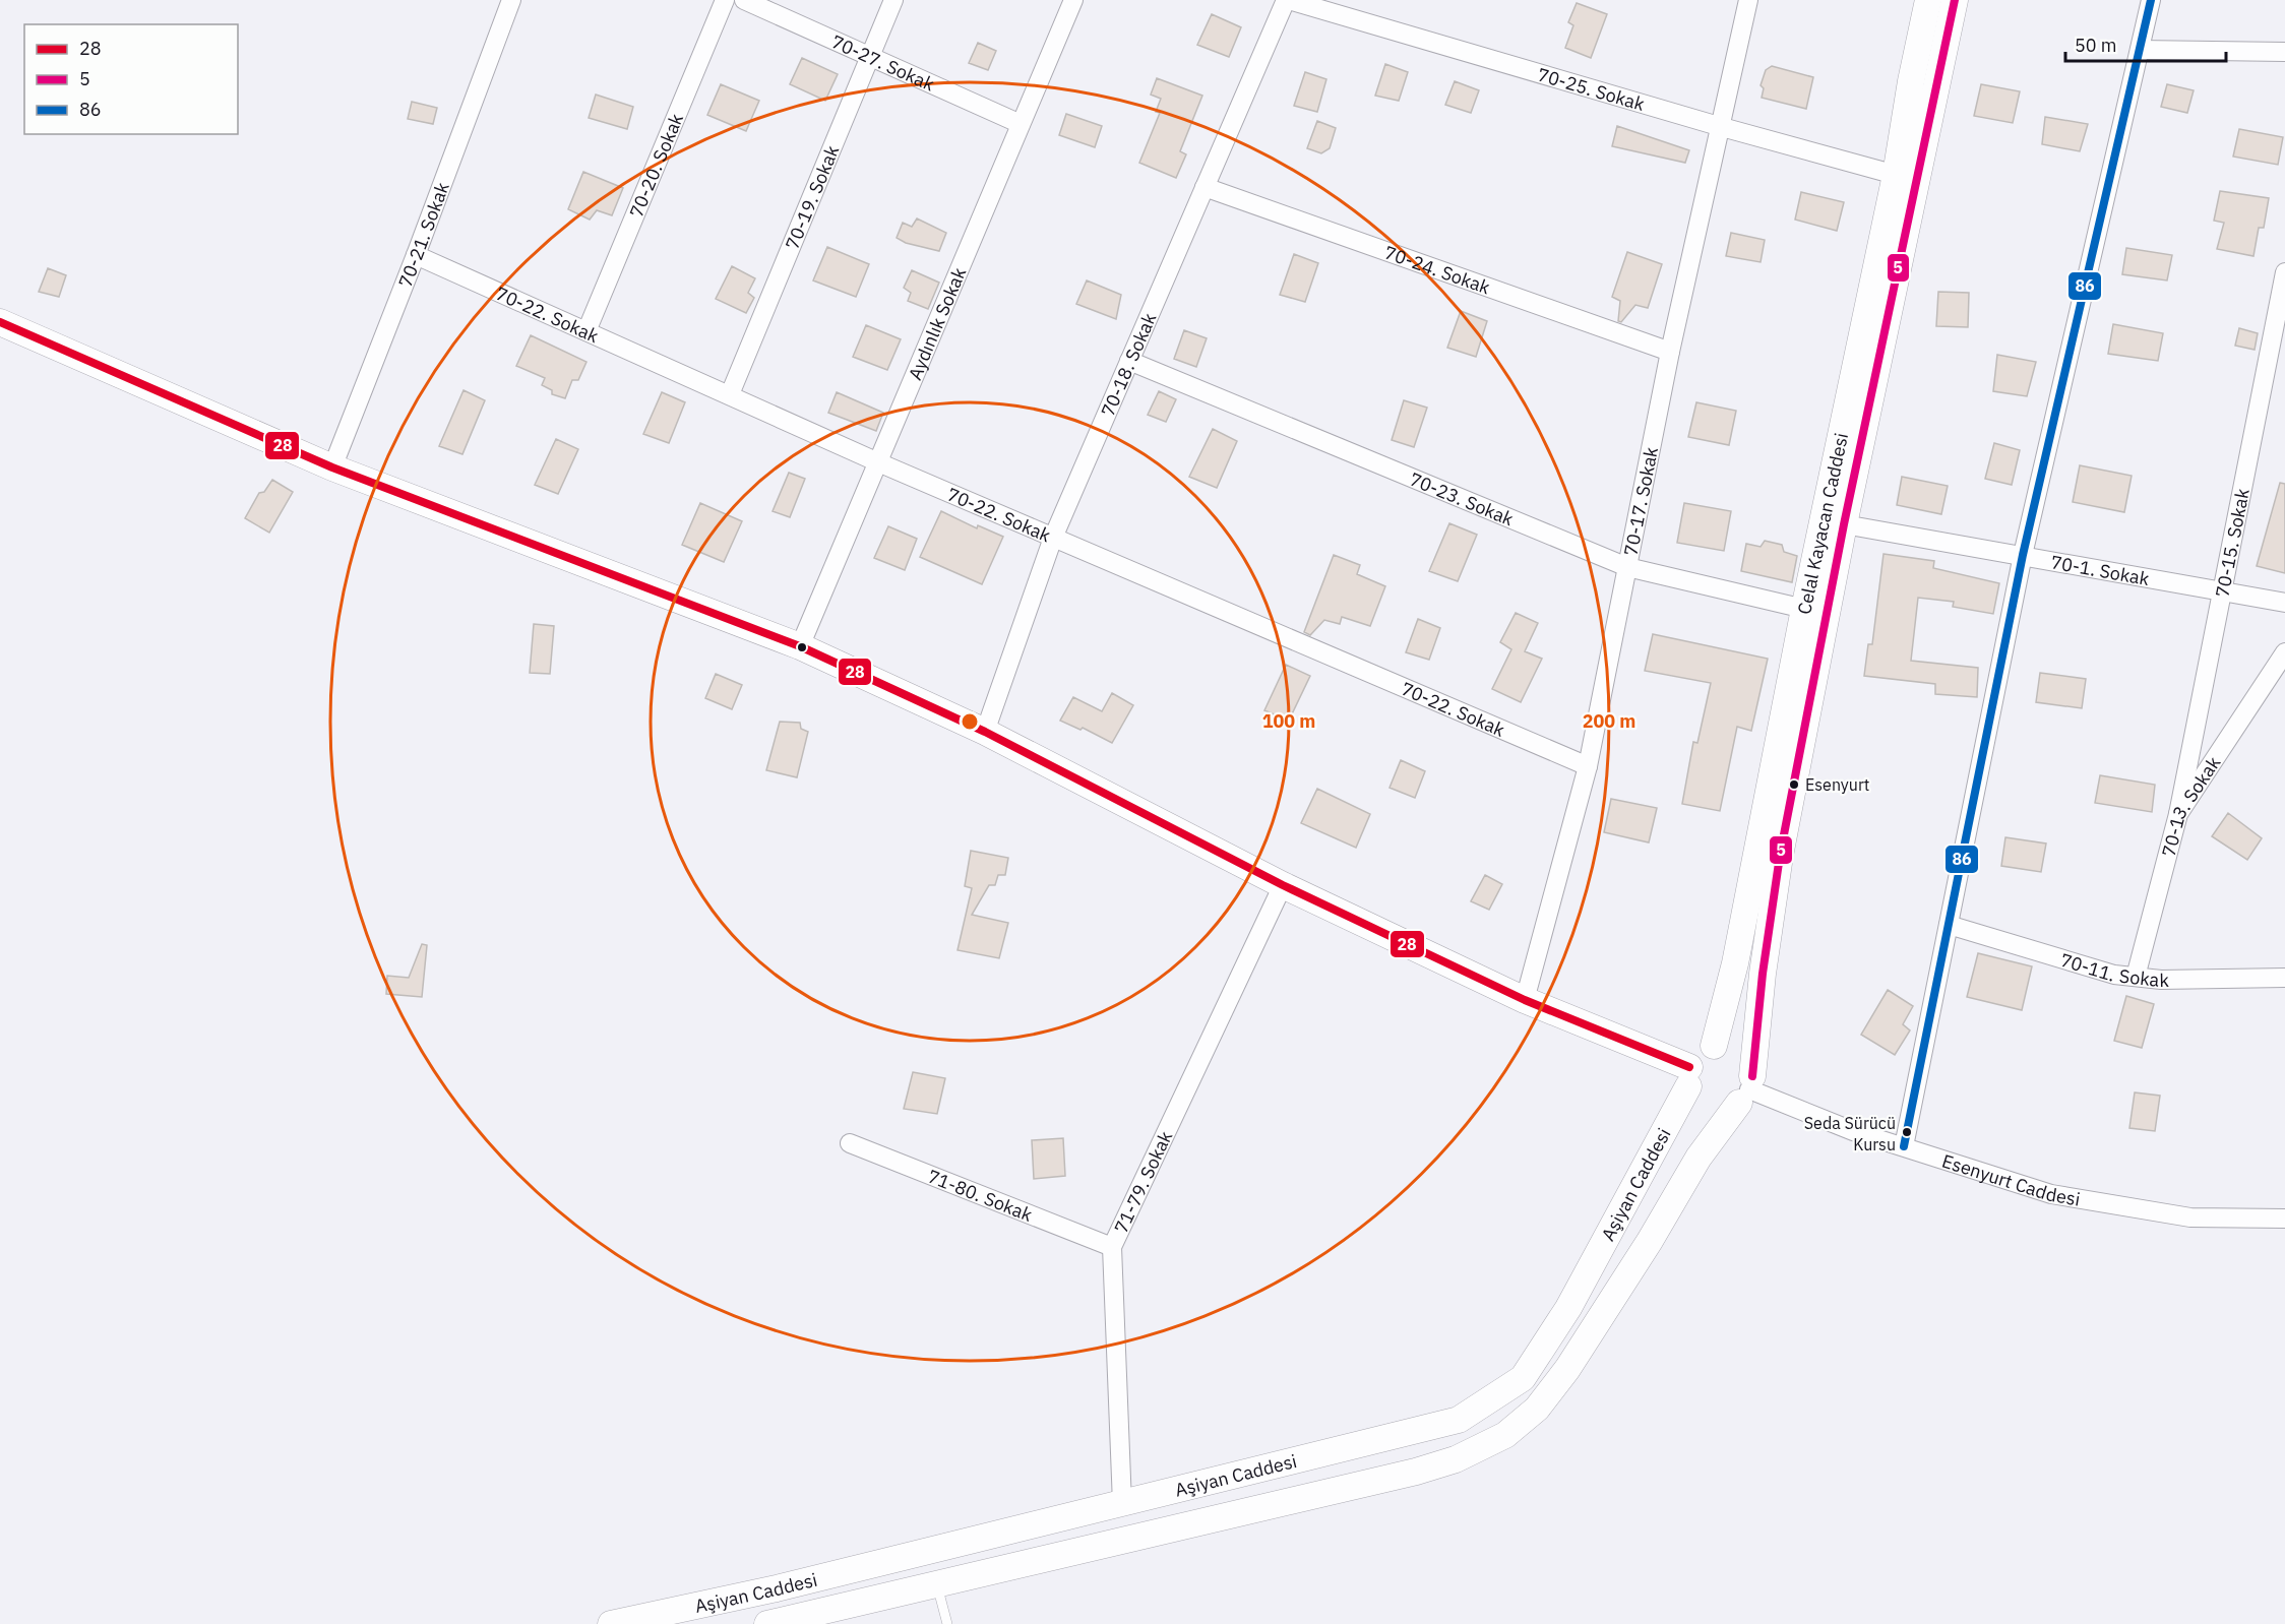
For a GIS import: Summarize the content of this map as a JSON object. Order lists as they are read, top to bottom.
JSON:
{
  "streets": {
    "street": [
      "70-27. Sokak",
      "70-25. Sokak",
      "70-20. Sokak",
      "70-19. Sokak",
      "70-21. Sokak",
      "70-24. Sokak",
      "70-22. Sokak",
      "Aydınlık Sokak",
      "70-18. Sokak",
      "70-23. Sokak",
      "70-17. Sokak",
      "Celal Kayacan Caddesi",
      "70-15. Sokak",
      "70-1. Sokak",
      "70-13. Sokak",
      "70-11. Sokak",
      "Esenyurt Caddesi",
      "71-79. Sokak",
      "Aşiyan Caddesi",
      "71-80. Sokak"
    ]
  },
  "crossings": [
    ["70-27. Sokak", "70-19. Sokak"],
    ["70-27. Sokak", "Aydınlık Sokak"],
    ["70-25. Sokak", "70-18. Sokak"],
    ["70-25. Sokak", "70-17. Sokak"],
    ["70-25. Sokak", "Celal Kayacan Caddesi"],
    ["70-20. Sokak", "70-22. Sokak"],
    ["70-19. Sokak", "70-22. Sokak"],
    ["70-21. Sokak", "70-22. Sokak"],
    ["70-24. Sokak", "70-18. Sokak"],
    ["70-24. Sokak", "70-17. Sokak"],
    ["70-22. Sokak", "Aydınlık Sokak"],
    ["70-22. Sokak", "70-18. Sokak"],
    ["70-22. Sokak", "70-17. Sokak"],
    ["70-18. Sokak", "70-23. Sokak"],
    ["70-23. Sokak", "70-17. Sokak"],
    ["70-23. Sokak", "Celal Kayacan Caddesi"],
    ["Celal Kayacan Caddesi", "70-1. Sokak"],
    ["Celal Kayacan Caddesi", "Esenyurt Caddesi"],
    ["Celal Kayacan Caddesi", "Aşiyan Caddesi"],
    ["70-15. Sokak", "70-1. Sokak"],
    ["70-15. Sokak", "70-13. Sokak"],
    ["70-13. Sokak", "70-11. Sokak"],
    ["Esenyurt Caddesi", "Aşiyan Caddesi"],
    ["71-79. Sokak", "Aşiyan Caddesi"],
    ["71-79. Sokak", "71-80. Sokak"]
  ],
  "places": ["Esenyurt", "Seda Sürücü Kursu"],
  "lines": ["transit line 5", "transit line 86", "transit line 28"],
  "legend": ["28", "5", "86"],
  "scale_bar": "50 m",
  "rings": ["100 m", "200 m"]
}
